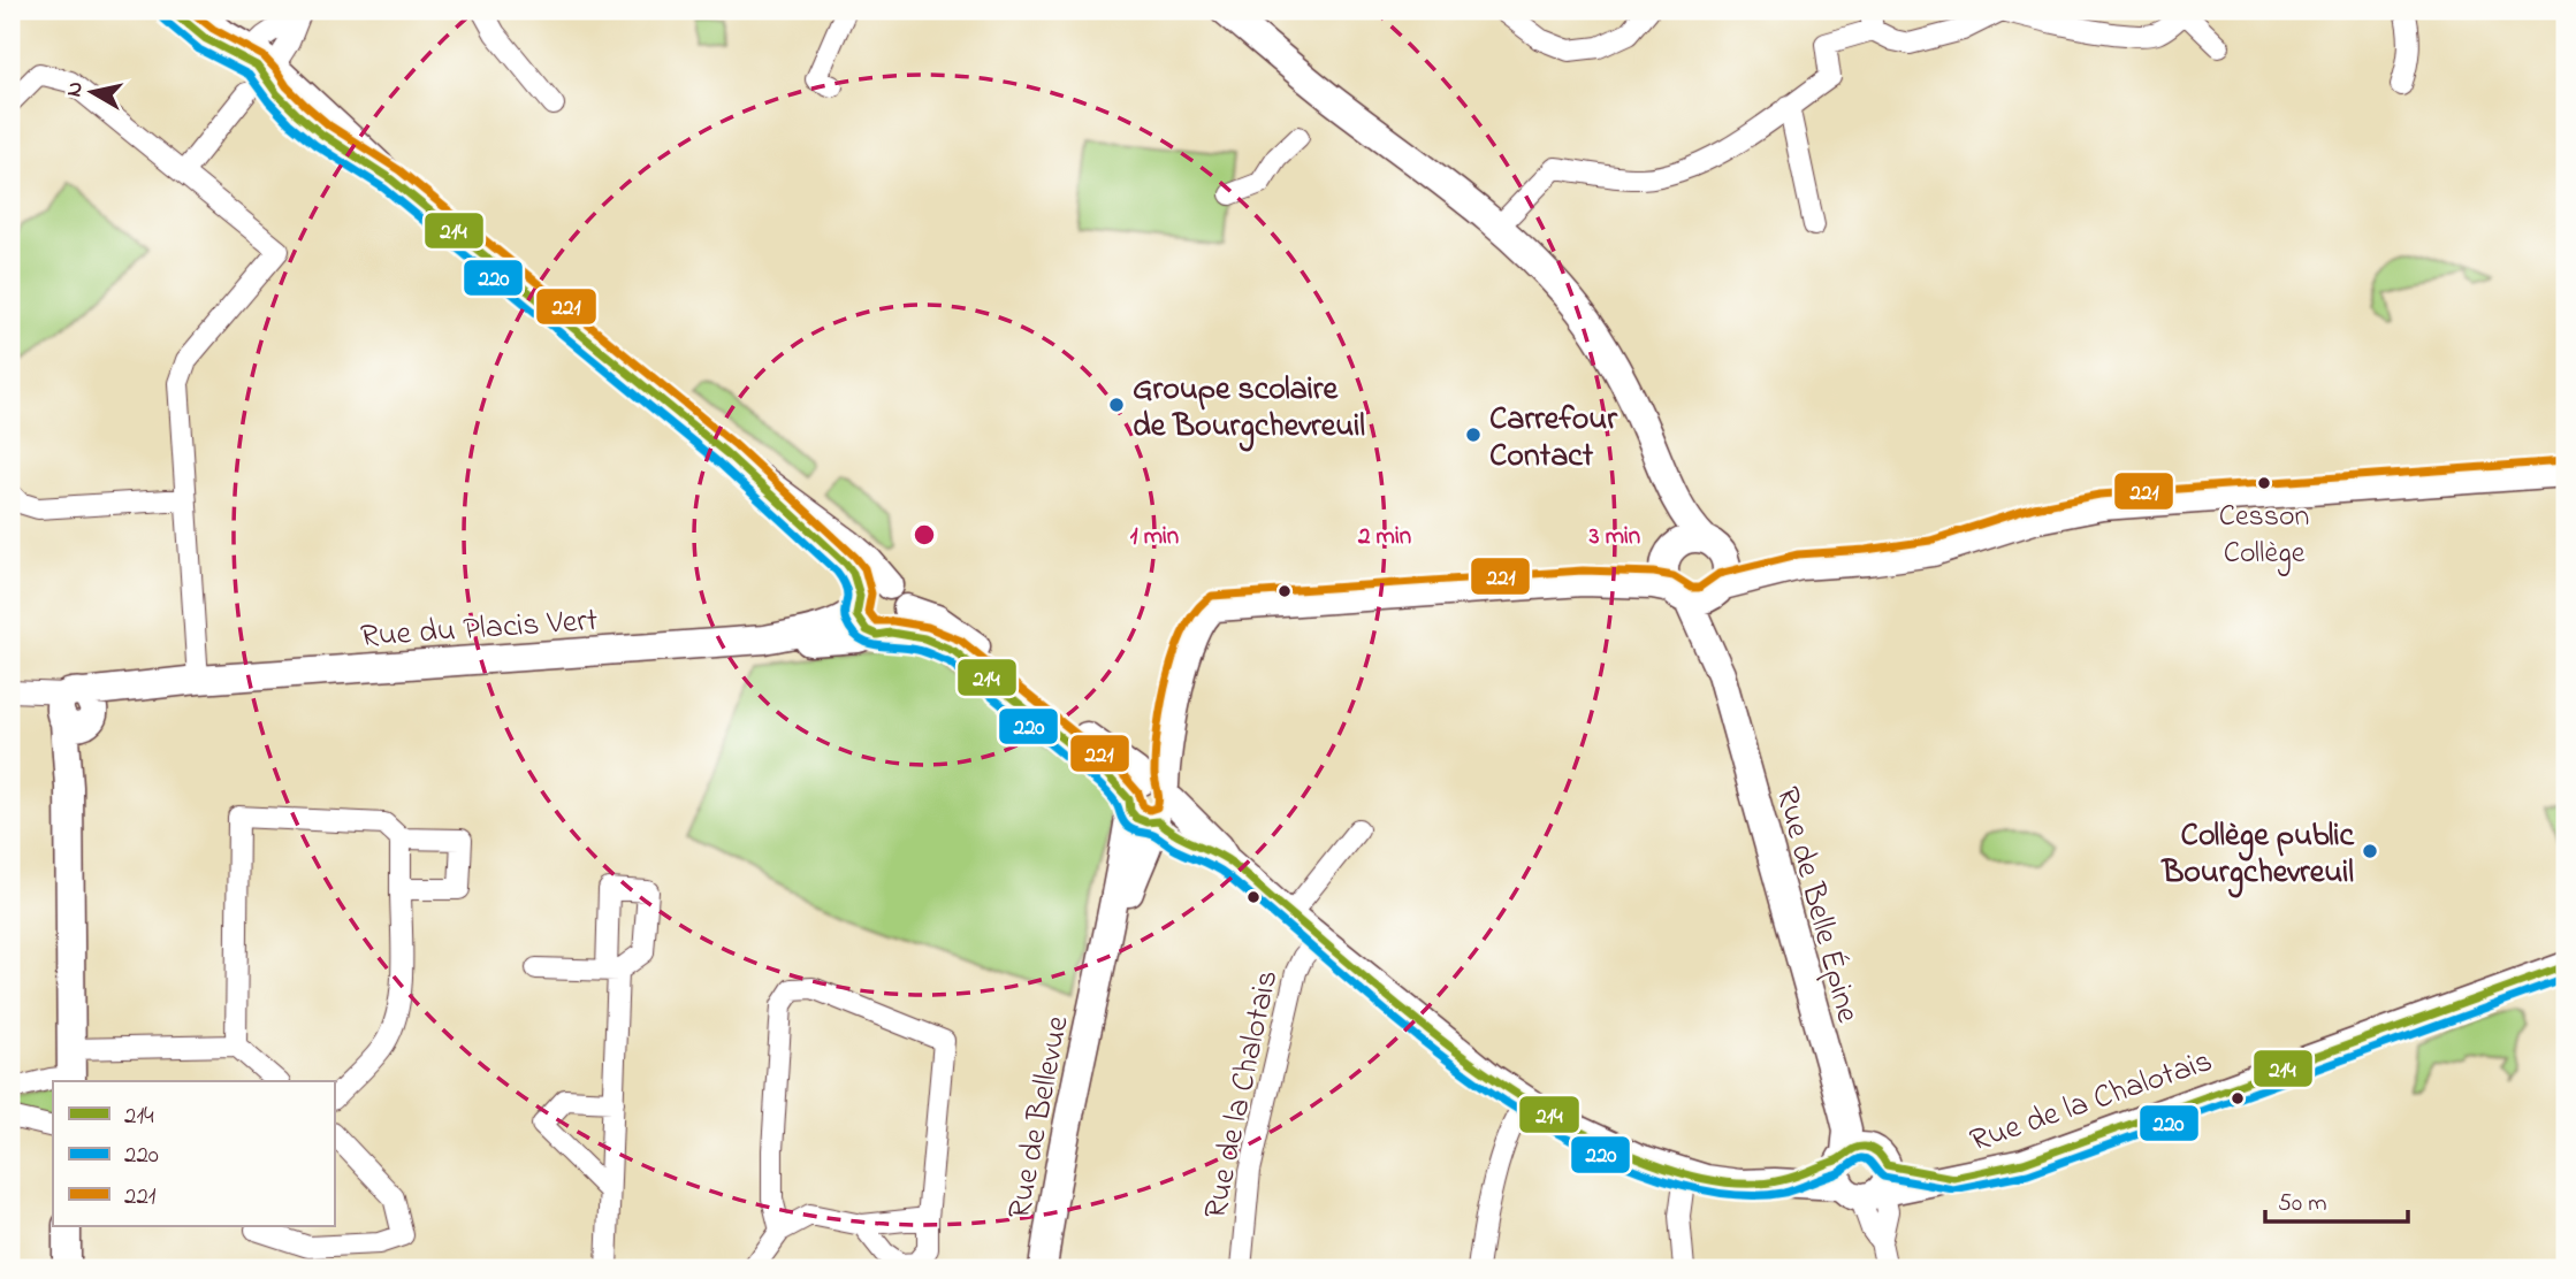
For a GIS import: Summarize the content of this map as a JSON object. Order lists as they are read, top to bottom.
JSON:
{
  "streets": {
    "street": [
      "Rue du Placis Vert",
      "Rue de Belle Épine",
      "Rue de la Chalotais",
      "Rue de Bellevue"
    ]
  },
  "crossings": [
    ["Rue du Placis Vert", "Rue de la Chalotais"],
    ["Rue de Belle Épine", "Rue de la Chalotais"],
    ["Rue de la Chalotais", "Rue de Bellevue"]
  ],
  "places": [
    "Groupe scolaire de Bourgchevreuil",
    "Carrefour Contact",
    "Cesson Collège",
    "Collège public Bourgchevreuil"
  ],
  "lines": ["transit line 214", "transit line 221", "transit line 220"],
  "legend": ["214", "220", "221"],
  "scale_bar": "50 m",
  "north": "left",
  "rings": ["1 min", "2 min", "3 min"]
}
